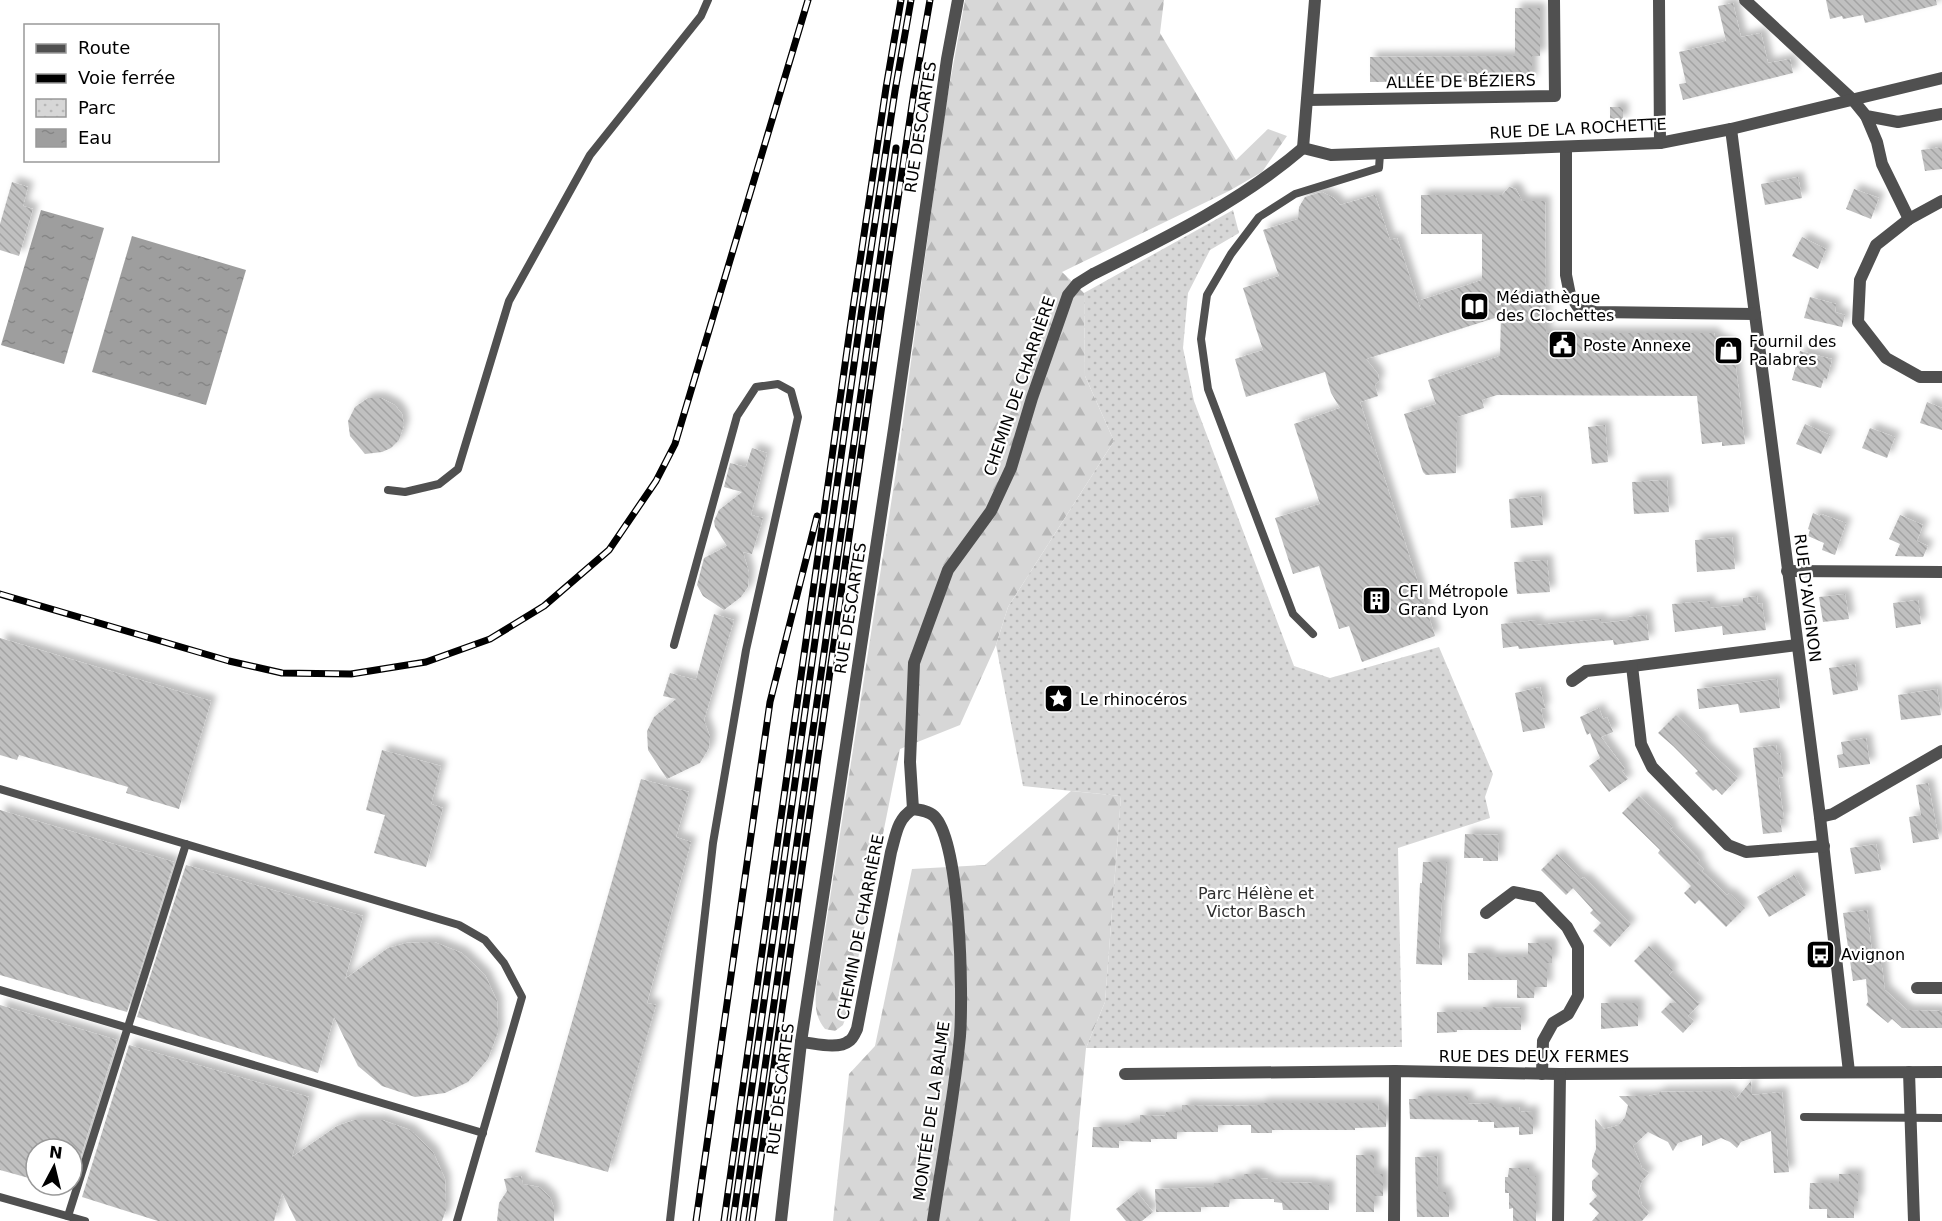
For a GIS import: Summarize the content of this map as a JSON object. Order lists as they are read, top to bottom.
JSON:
{
  "streets": {
    "street": [
      "ALLÉE DE BÉZIERS",
      "RUE DESCARTES",
      "RUE DE LA ROCHETTE",
      "CHEMIN DE CHARRIÈRE",
      "RUE D'AVIGNON",
      "RUE DES DEUX FERMES",
      "MONTÉE DE LA BALME"
    ]
  },
  "crossings": [
    ["RUE DESCARTES", "CHEMIN DE CHARRIÈRE"],
    ["RUE DE LA ROCHETTE", "CHEMIN DE CHARRIÈRE"],
    ["RUE DE LA ROCHETTE", "RUE D'AVIGNON"],
    ["CHEMIN DE CHARRIÈRE", "MONTÉE DE LA BALME"],
    ["RUE D'AVIGNON", "RUE DES DEUX FERMES"]
  ],
  "parks": ["Parc Hélène et Victor Basch"],
  "places": {
    "library": ["Médiathèque des Clochettes"],
    "public building": ["Poste Annexe"],
    "shop": ["Fournil des Palabres"],
    "building": ["CFI Métropole Grand Lyon"],
    "place": ["Le rhinocéros"],
    "bus stop": ["Avignon"]
  },
  "legend": [
    "Route",
    "Voie ferrée",
    "Parc",
    "Eau"
  ],
  "north": "top"
}
